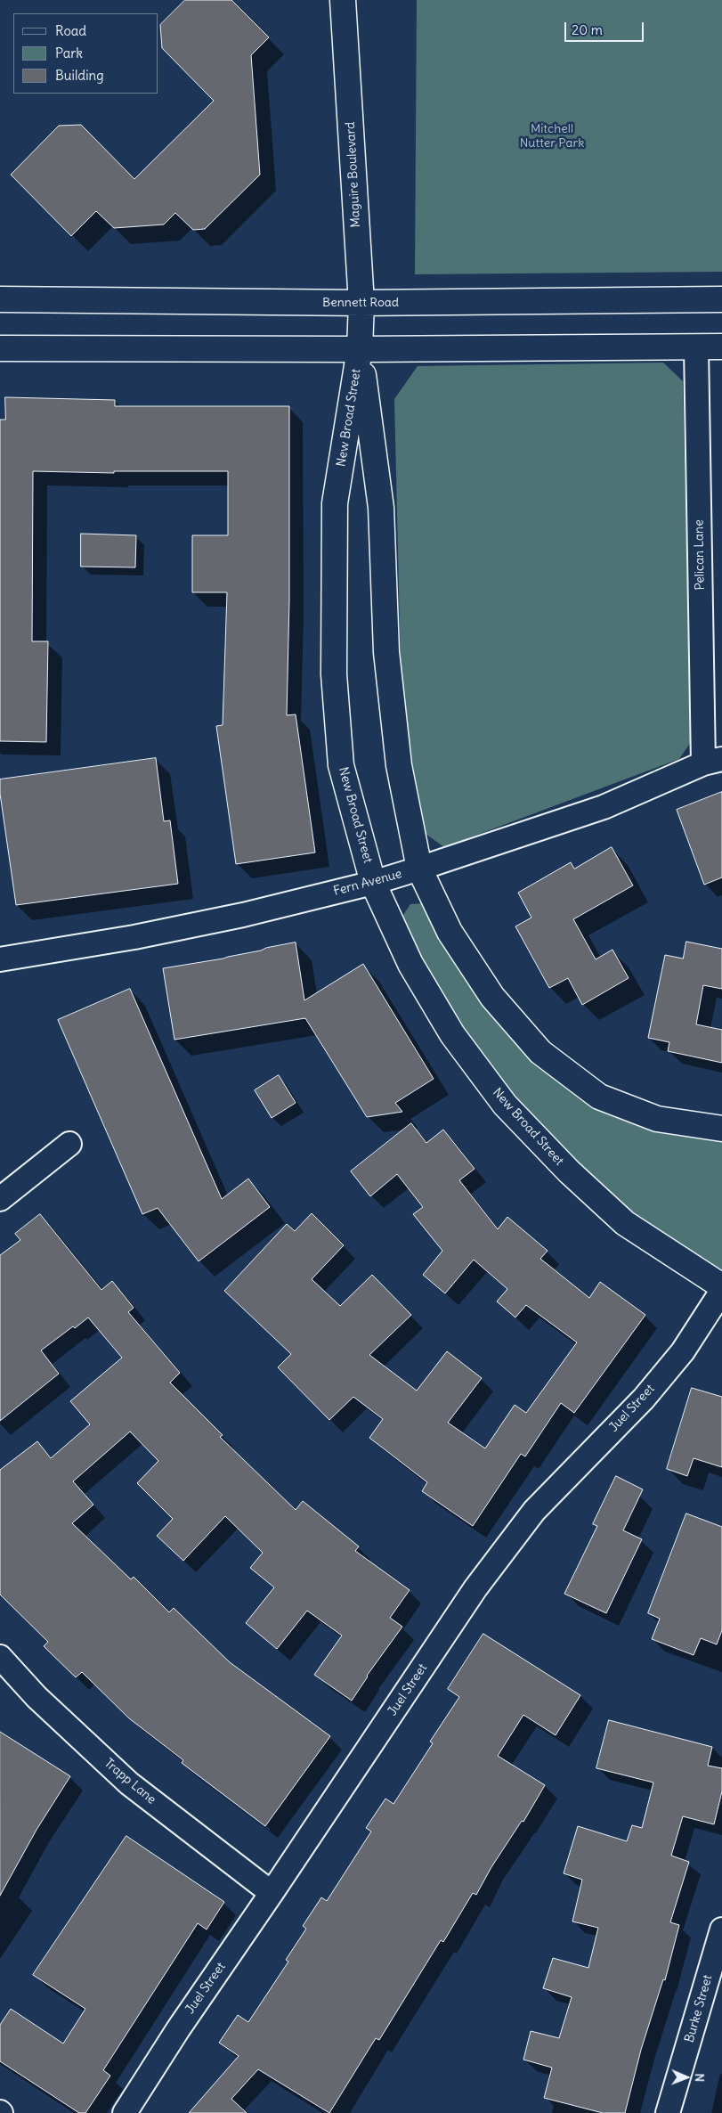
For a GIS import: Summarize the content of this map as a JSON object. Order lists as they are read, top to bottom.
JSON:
{
  "streets": {
    "street": [
      "Maguire Boulevard",
      "Bennett Road",
      "New Broad Street",
      "Pelican Lane",
      "Fern Avenue",
      "Juel Street",
      "Trapp Lane",
      "Burke Street"
    ]
  },
  "crossings": [
    ["Maguire Boulevard", "Bennett Road"],
    ["Maguire Boulevard", "New Broad Street"],
    ["New Broad Street", "Fern Avenue"],
    ["Pelican Lane", "Fern Avenue"],
    ["Juel Street", "Trapp Lane"]
  ],
  "parks": ["Mitchell Nutter Park"],
  "legend": ["Road", "Park", "Building"],
  "scale_bar": "20 m",
  "north": "right"
}
